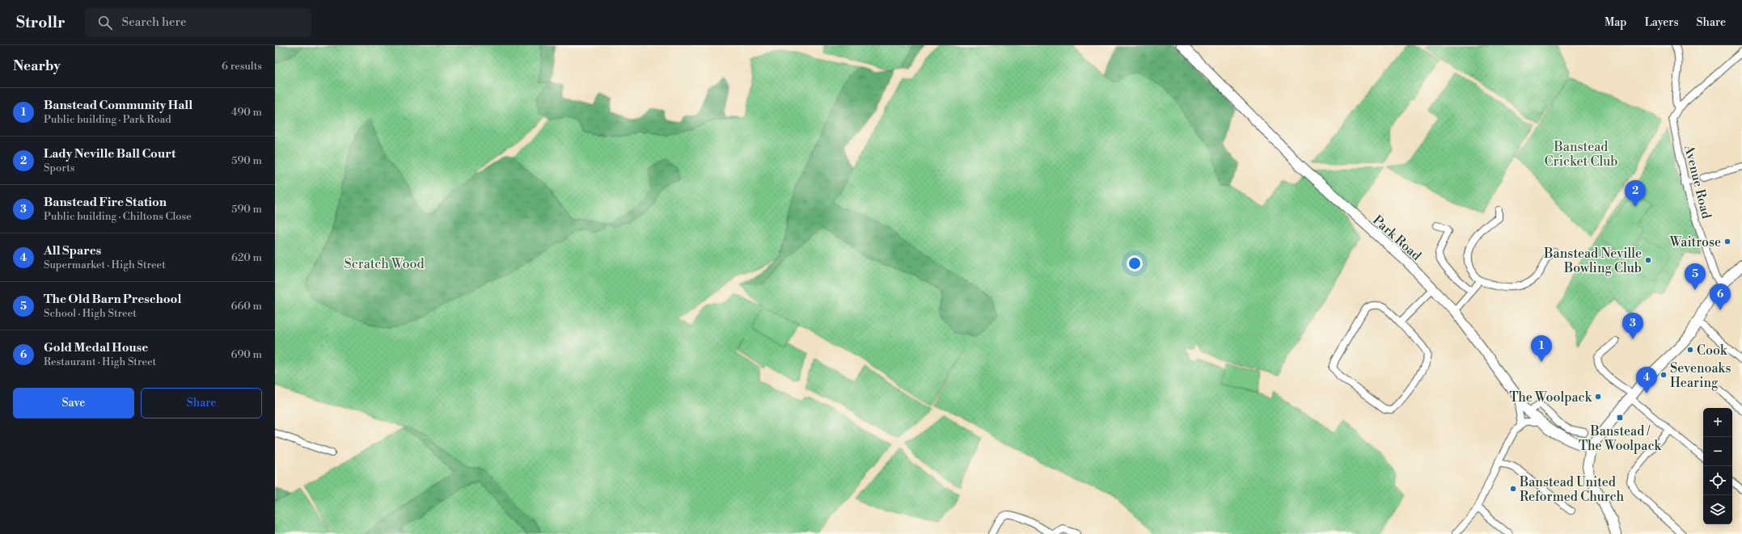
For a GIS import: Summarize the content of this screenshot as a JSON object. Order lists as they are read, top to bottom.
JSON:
{
  "streets": {
    "street": ["Avenue Road", "Park Road"]
  },
  "parks": ["Banstead Cricket Club", "Scratch Wood"],
  "places": {
    "other": [
      "Waitrose",
      "Banstead Neville Bowling Club",
      "Cook",
      "Sevenoaks Hearing",
      "The Woolpack",
      "Banstead United Reformed Church"
    ],
    "transit": ["Banstead / The Woolpack"]
  },
  "page": {
    "header": "Strollr",
    "search": "Search here",
    "nav": ["Map", "Layers", "Share"],
    "heading": ["Nearby", "6 results"],
    "list": [
      {
        "mark": "1",
        "name": "Banstead Community Hall",
        "note": "Public building · Park Road",
        "value": "490 m"
      },
      {
        "mark": "2",
        "name": "Lady Neville Ball Court",
        "note": "Sports",
        "value": "590 m"
      },
      {
        "mark": "3",
        "name": "Banstead Fire Station",
        "note": "Public building · Chiltons Close",
        "value": "590 m"
      },
      {
        "mark": "4",
        "name": "All Spares",
        "note": "Supermarket · High Street",
        "value": "620 m"
      },
      {
        "mark": "5",
        "name": "The Old Barn Preschool",
        "note": "School · High Street",
        "value": "660 m"
      },
      {
        "mark": "6",
        "name": "Gold Medal House",
        "note": "Restaurant · High Street",
        "value": "690 m"
      }
    ],
    "pins": [
      "2",
      "5",
      "6",
      "3",
      "1",
      "4"
    ],
    "buttons": ["Save", "Share"],
    "map_buttons": ["+", "−"]
  }
}
